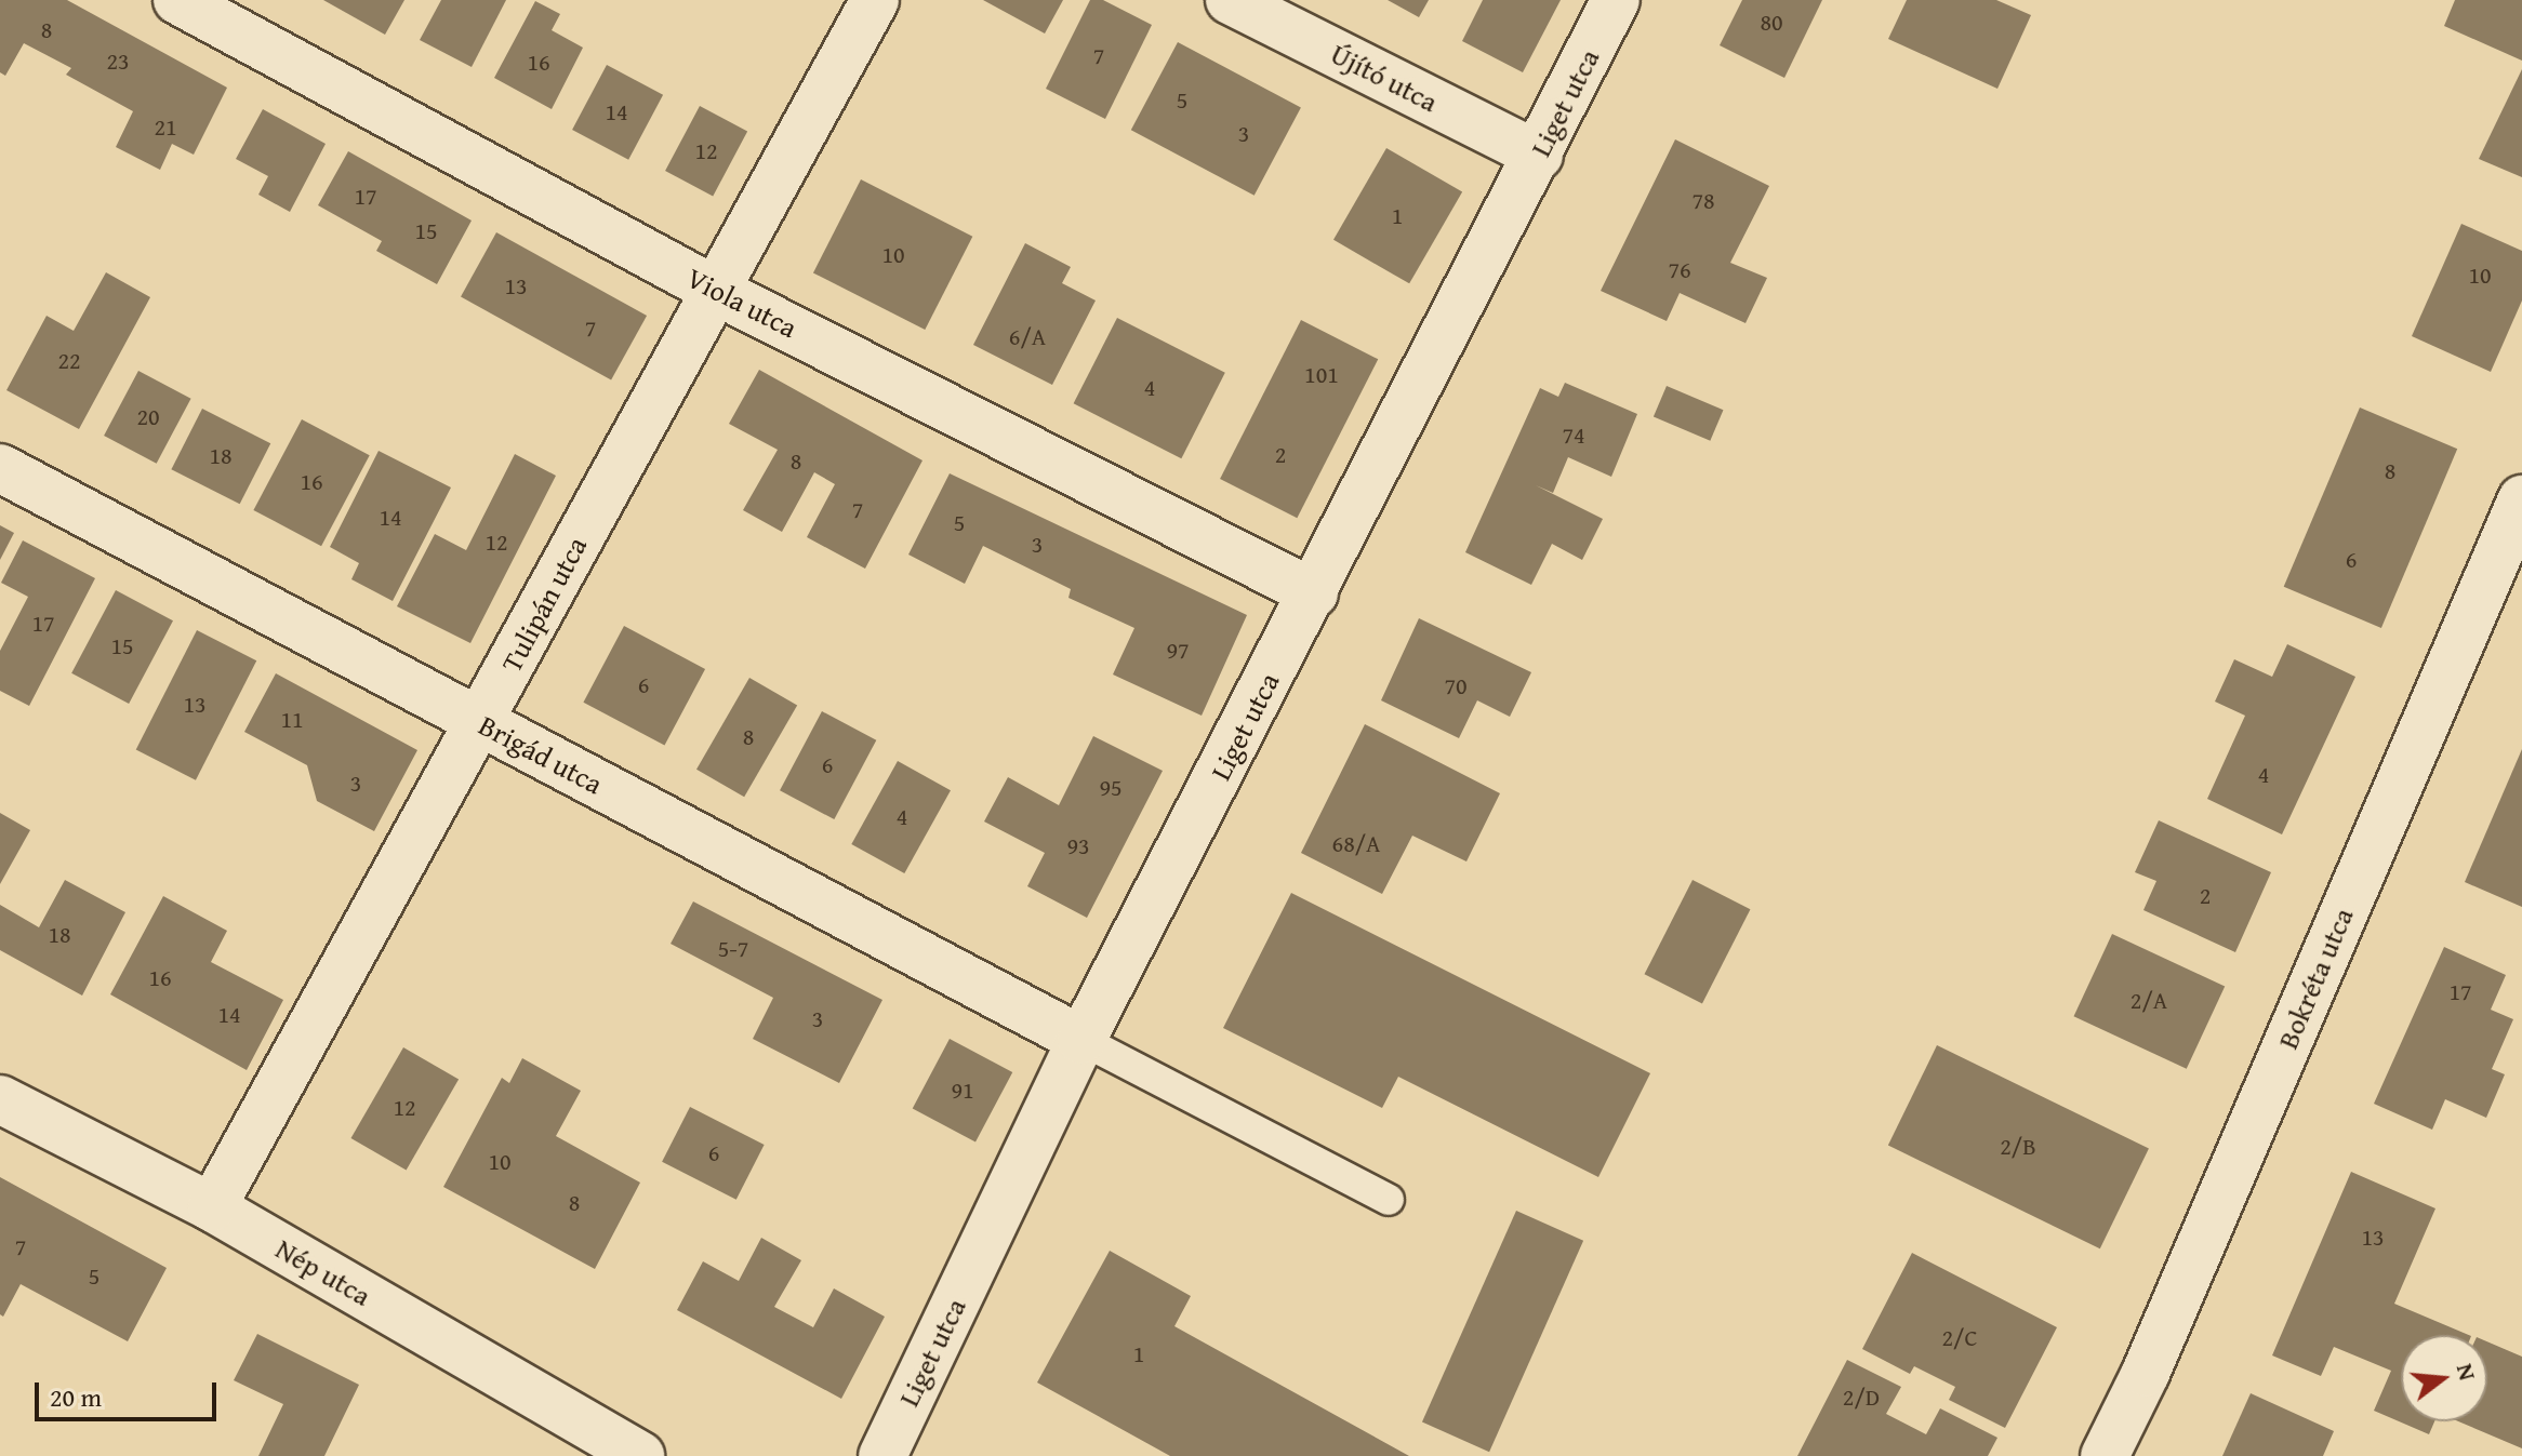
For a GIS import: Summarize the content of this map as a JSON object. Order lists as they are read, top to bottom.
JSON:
{
  "streets": {
    "street": [
      "Újító utca",
      "Liget utca",
      "Viola utca",
      "Tulipán utca",
      "Brigád utca",
      "Bokréta utca",
      "Nép utca"
    ]
  },
  "crossings": [
    ["Újító utca", "Liget utca"],
    ["Liget utca", "Viola utca"],
    ["Liget utca", "Brigád utca"],
    ["Viola utca", "Tulipán utca"],
    ["Tulipán utca", "Brigád utca"],
    ["Tulipán utca", "Nép utca"]
  ],
  "house_numbers": [
    "80",
    "8",
    "7",
    "23",
    "16",
    "5",
    "14",
    "21",
    "3",
    "12",
    "17",
    "78",
    "1",
    "15",
    "10",
    "76",
    "10",
    "13",
    "7",
    "6/A",
    "22",
    "101",
    "4",
    "20",
    "74",
    "2",
    "18",
    "8",
    "8",
    "16",
    "7",
    "14",
    "5",
    "12",
    "3",
    "6",
    "17",
    "15",
    "97",
    "6",
    "70",
    "13",
    "11",
    "8",
    "6",
    "4",
    "3",
    "95",
    "4",
    "68/A",
    "93",
    "2",
    "18",
    "5-7",
    "16",
    "17",
    "2/A",
    "14",
    "3",
    "91",
    "12",
    "2/B",
    "6",
    "10",
    "8",
    "13",
    "7",
    "5",
    "2/C",
    "1",
    "2/D"
  ],
  "scale_bar": "20 m",
  "north": "right"
}
